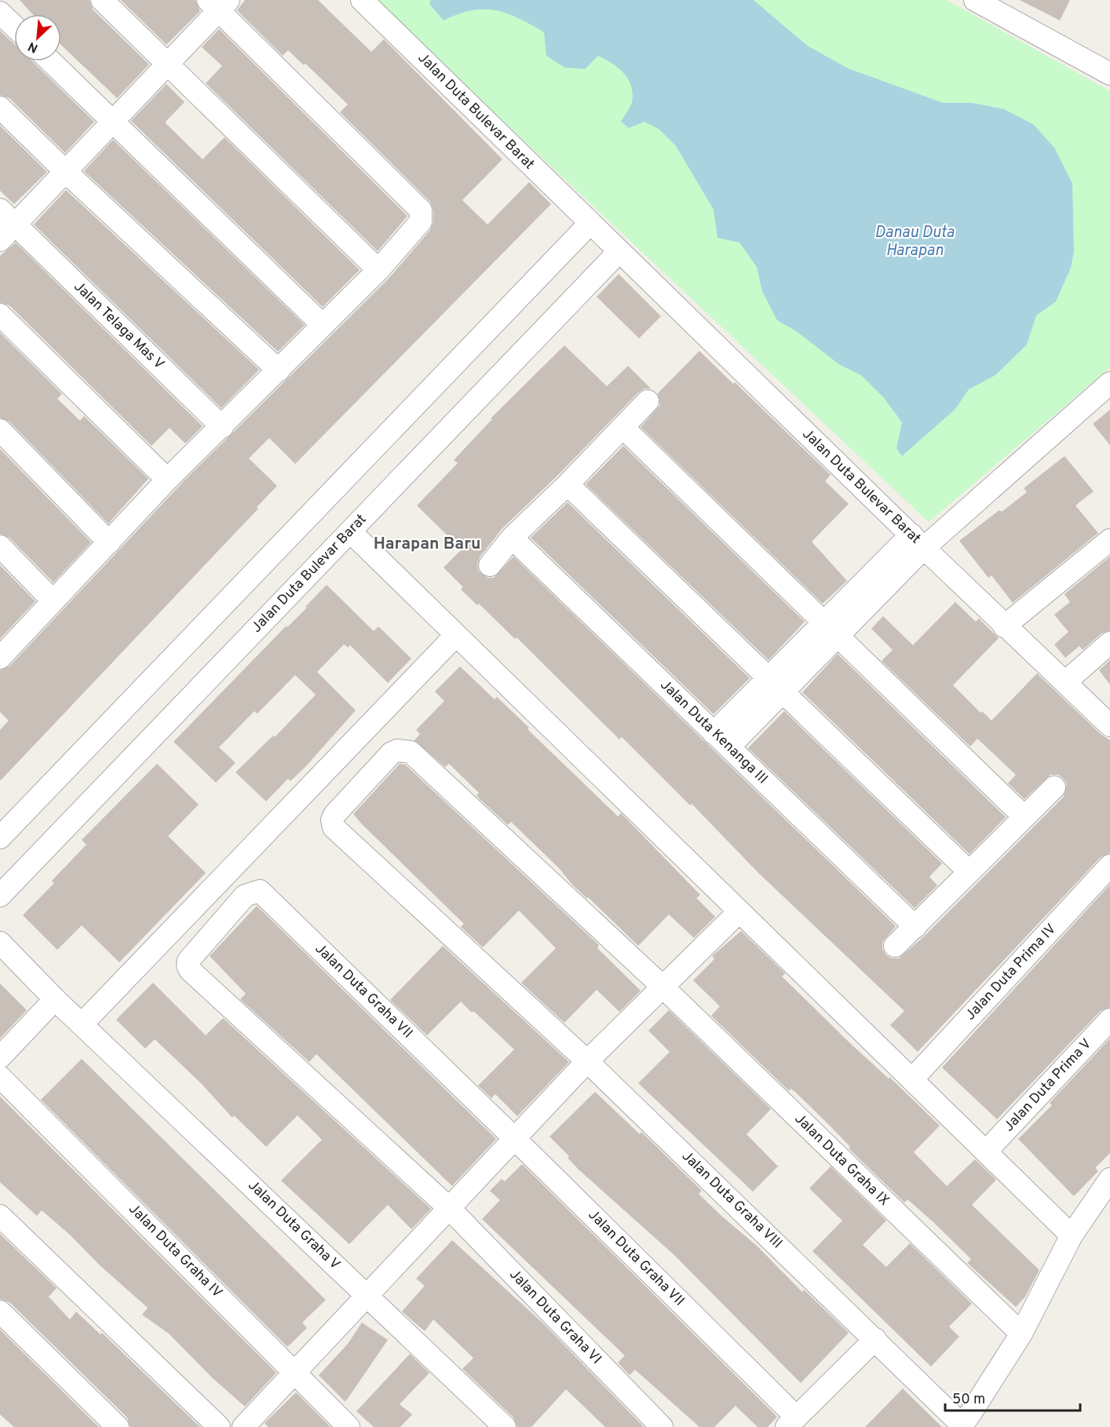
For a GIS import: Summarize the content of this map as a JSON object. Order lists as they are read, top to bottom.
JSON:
{
  "streets": {
    "street": [
      "Jalan Duta Bulevar Barat",
      "Jalan Telaga Mas V",
      "Jalan Duta Kenanga III",
      "Jalan Duta Prima IV",
      "Jalan Duta Graha VII",
      "Jalan Duta Prima V",
      "Jalan Duta Graha IX",
      "Jalan Duta Graha VIII",
      "Jalan Duta Graha V",
      "Jalan Duta Graha IV",
      "Jalan Duta Graha VI"
    ]
  },
  "crossings": [
    ["Jalan Duta Graha VII", "Jalan Duta Graha VI"],
    ["Jalan Duta Graha IX", "Jalan Duta Graha VIII"]
  ],
  "districts": ["Harapan Baru"],
  "water": ["Danau Duta Harapan"],
  "scale_bar": "50 m",
  "north": "bottom left"
}
